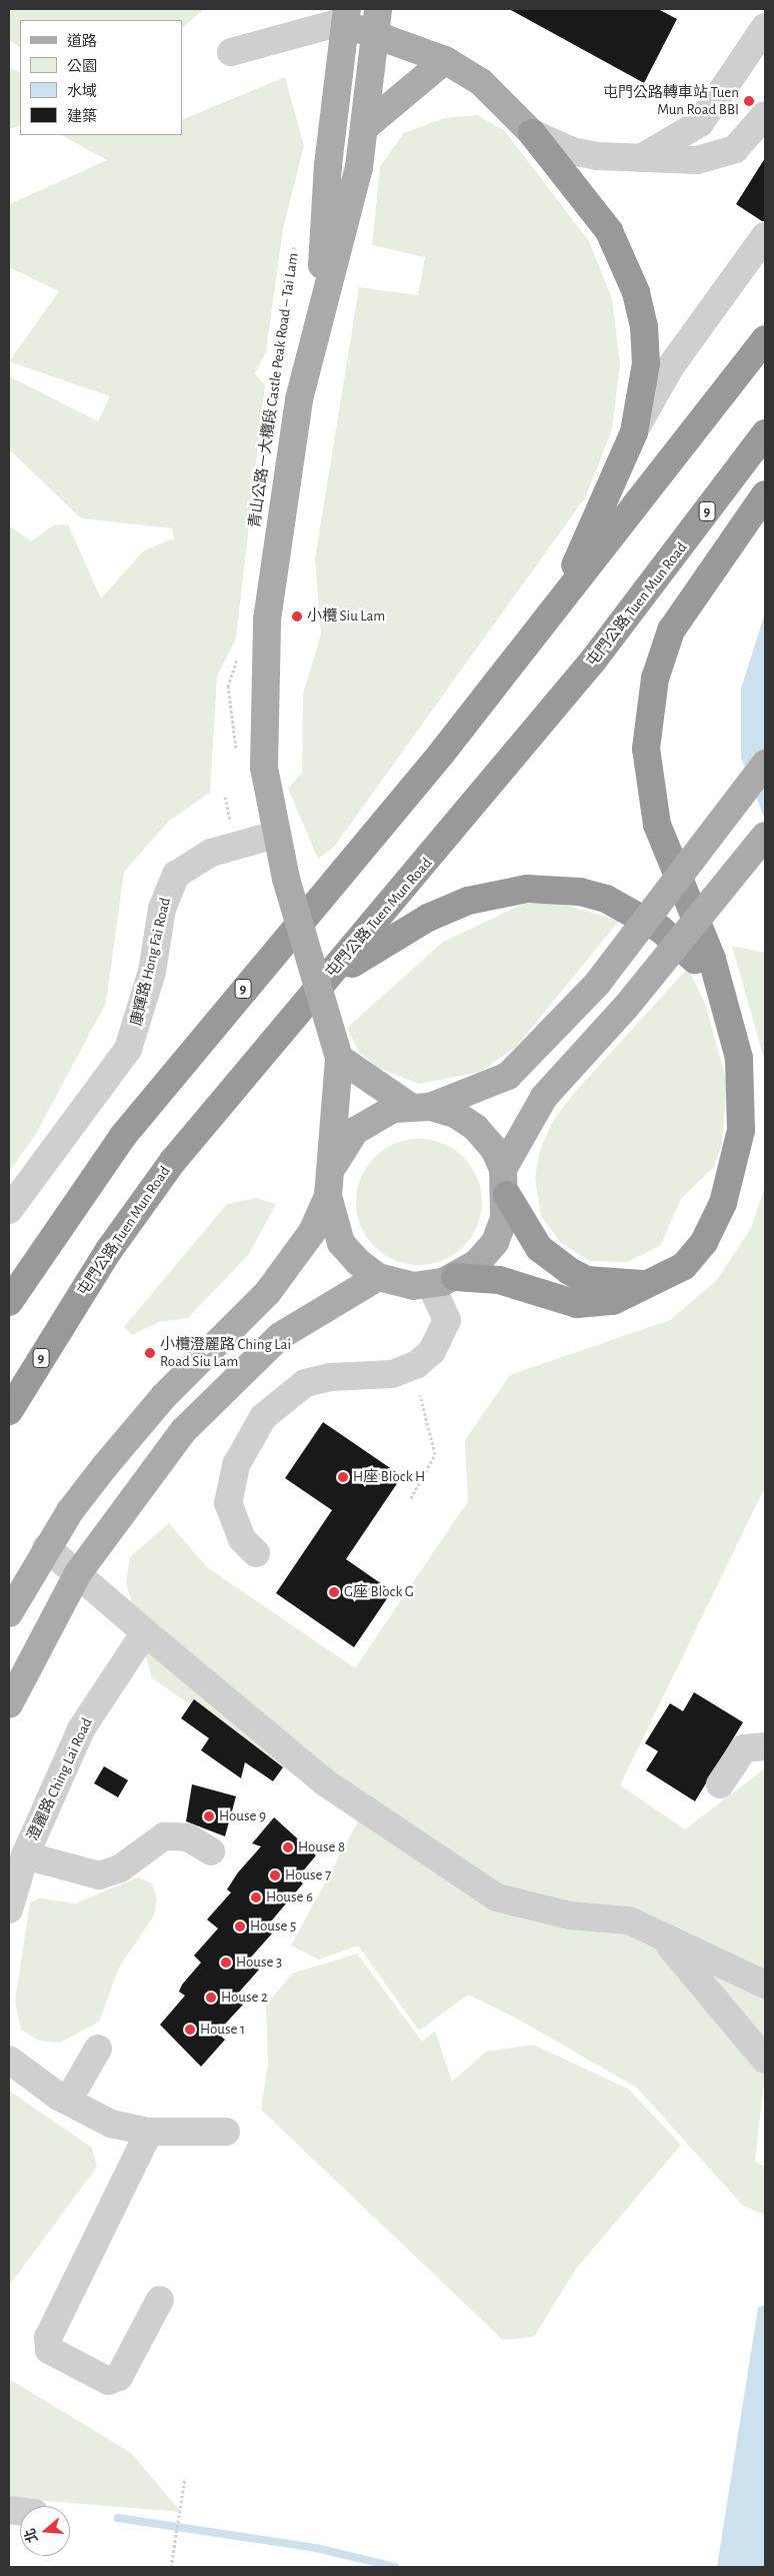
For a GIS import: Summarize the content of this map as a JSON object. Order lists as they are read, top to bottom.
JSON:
{
  "streets": {
    "highway": ["9", "屯門公路 Tuen Mun Road"],
    "main road": ["青山公路－大欖段 Castle Peak Road – Tai Lam"],
    "street": ["康輝路 Hong Fai Road", "澄麗路 Ching Lai Road"]
  },
  "crossings": [
    ["青山公路－大欖段 Castle Peak Road – Tai Lam", "康輝路 Hong Fai Road"]
  ],
  "places": [
    "屯門公路轉車站 Tuen Mun Road BBI",
    "小欖 Siu Lam",
    "小欖澄麗路 Ching Lai Road Siu Lam",
    "H座 Block H",
    "G座 Block G",
    "House 9",
    "House 8",
    "House 7",
    "House 6",
    "House 5",
    "House 3",
    "House 2",
    "House 1"
  ],
  "legend": [
    "道路",
    "公園",
    "水域",
    "建築"
  ],
  "north": "left"
}
